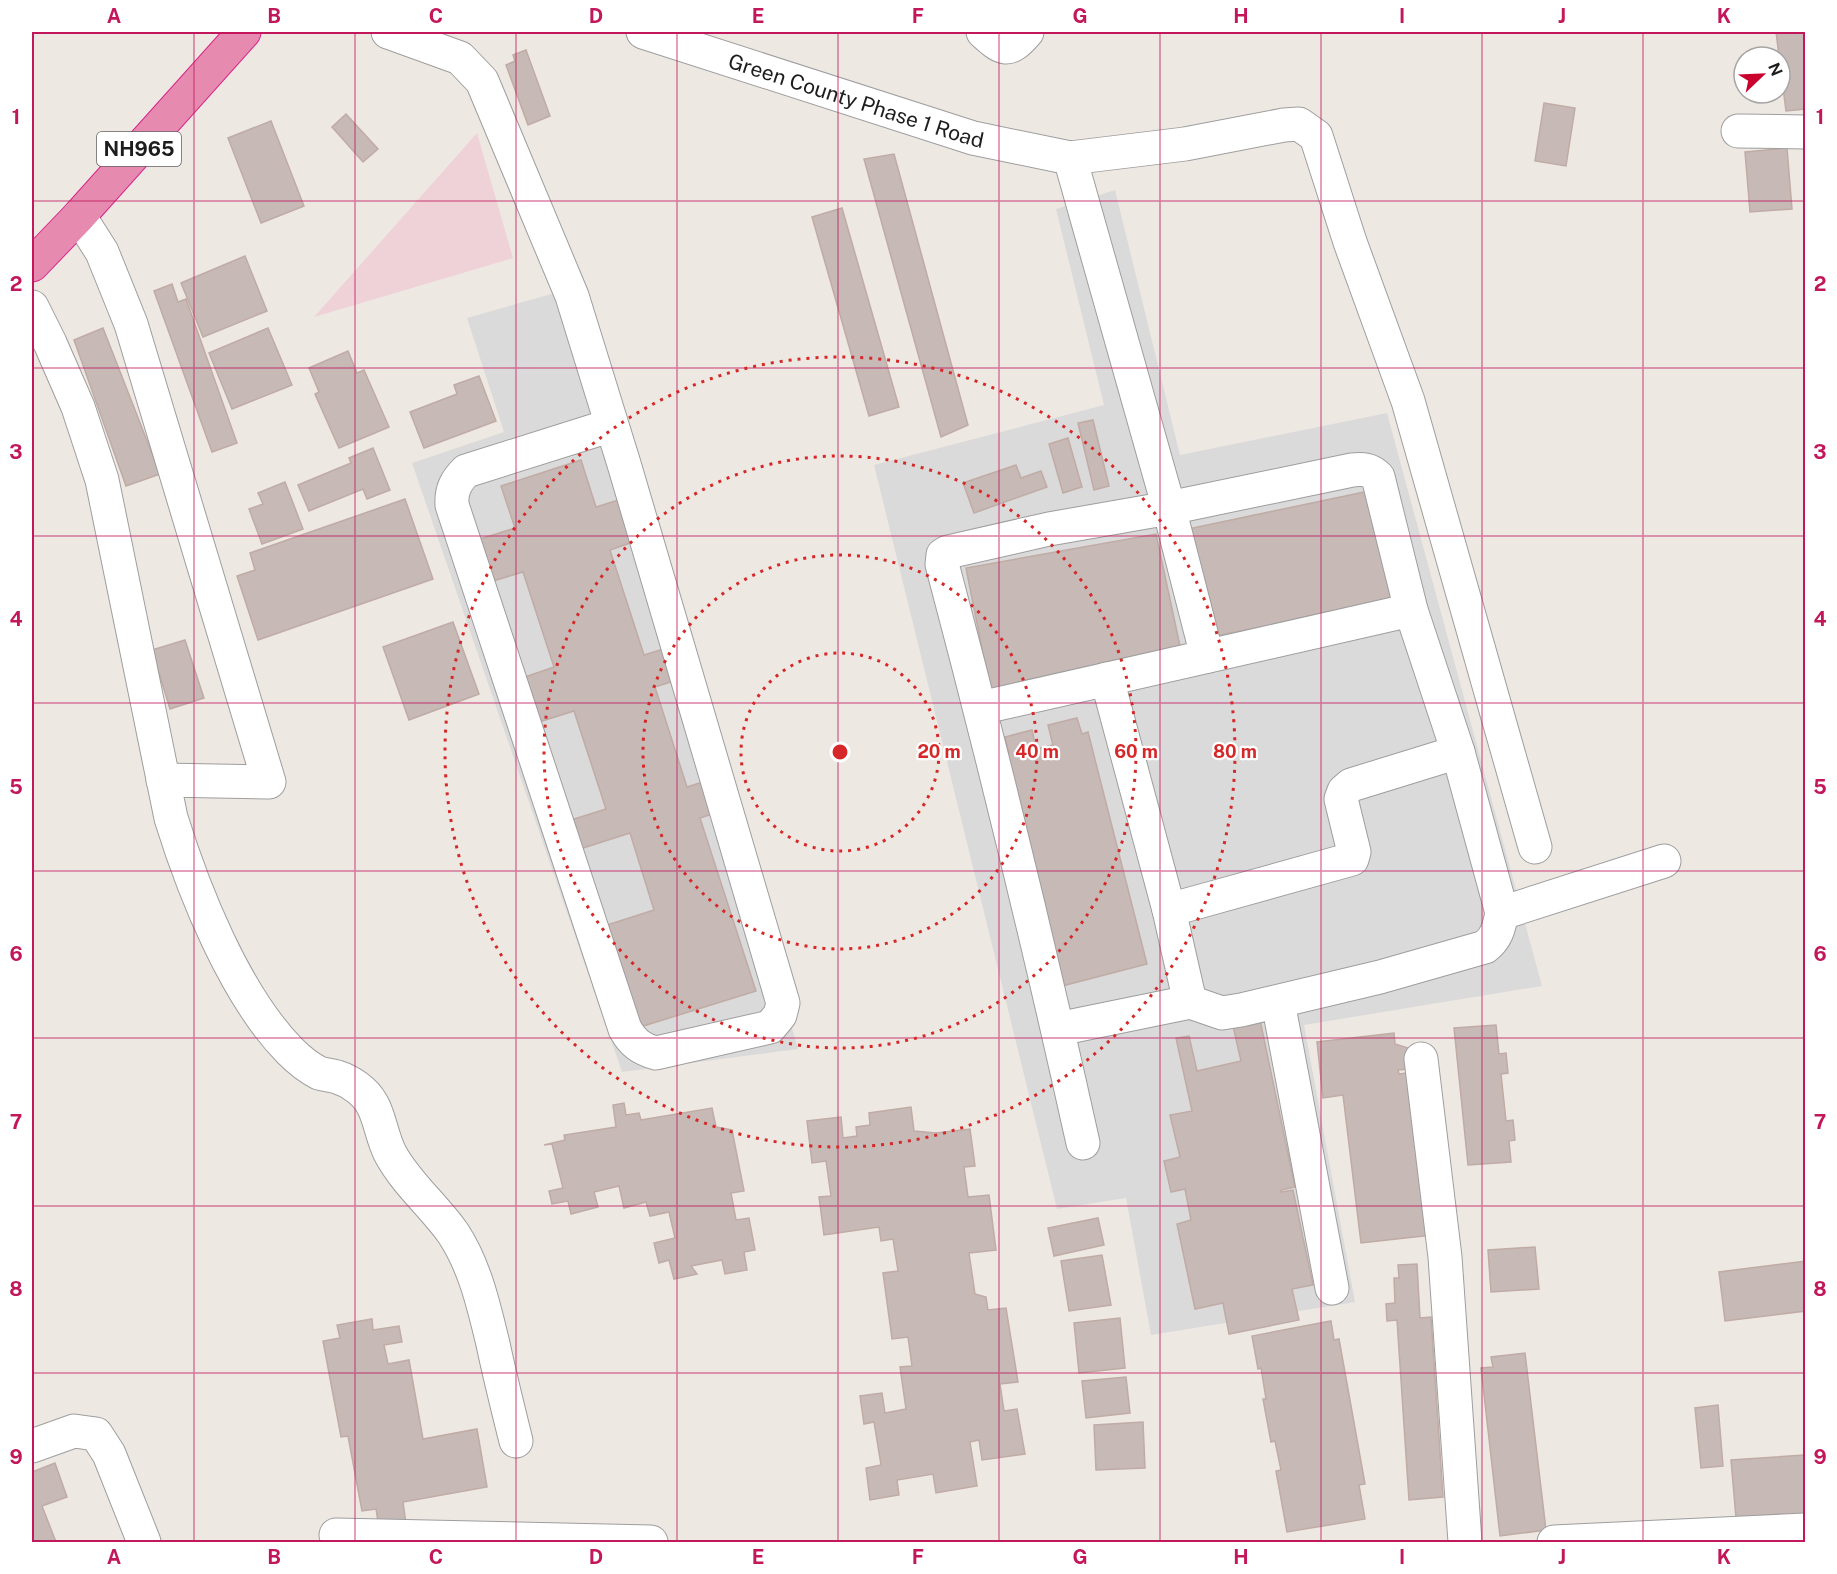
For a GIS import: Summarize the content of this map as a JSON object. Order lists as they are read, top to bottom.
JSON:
{
  "streets": {
    "highway": ["NH965"],
    "street": ["Green County Phase 1 Road"]
  },
  "north": "top right",
  "grid": {
    "columns": [
      "A",
      "B",
      "C",
      "D",
      "E",
      "F",
      "G",
      "H",
      "I",
      "J",
      "K"
    ],
    "rows": [
      "1",
      "2",
      "3",
      "4",
      "5",
      "6",
      "7",
      "8",
      "9"
    ]
  },
  "rings": [
    "20 m",
    "40 m",
    "60 m",
    "80 m"
  ]
}
